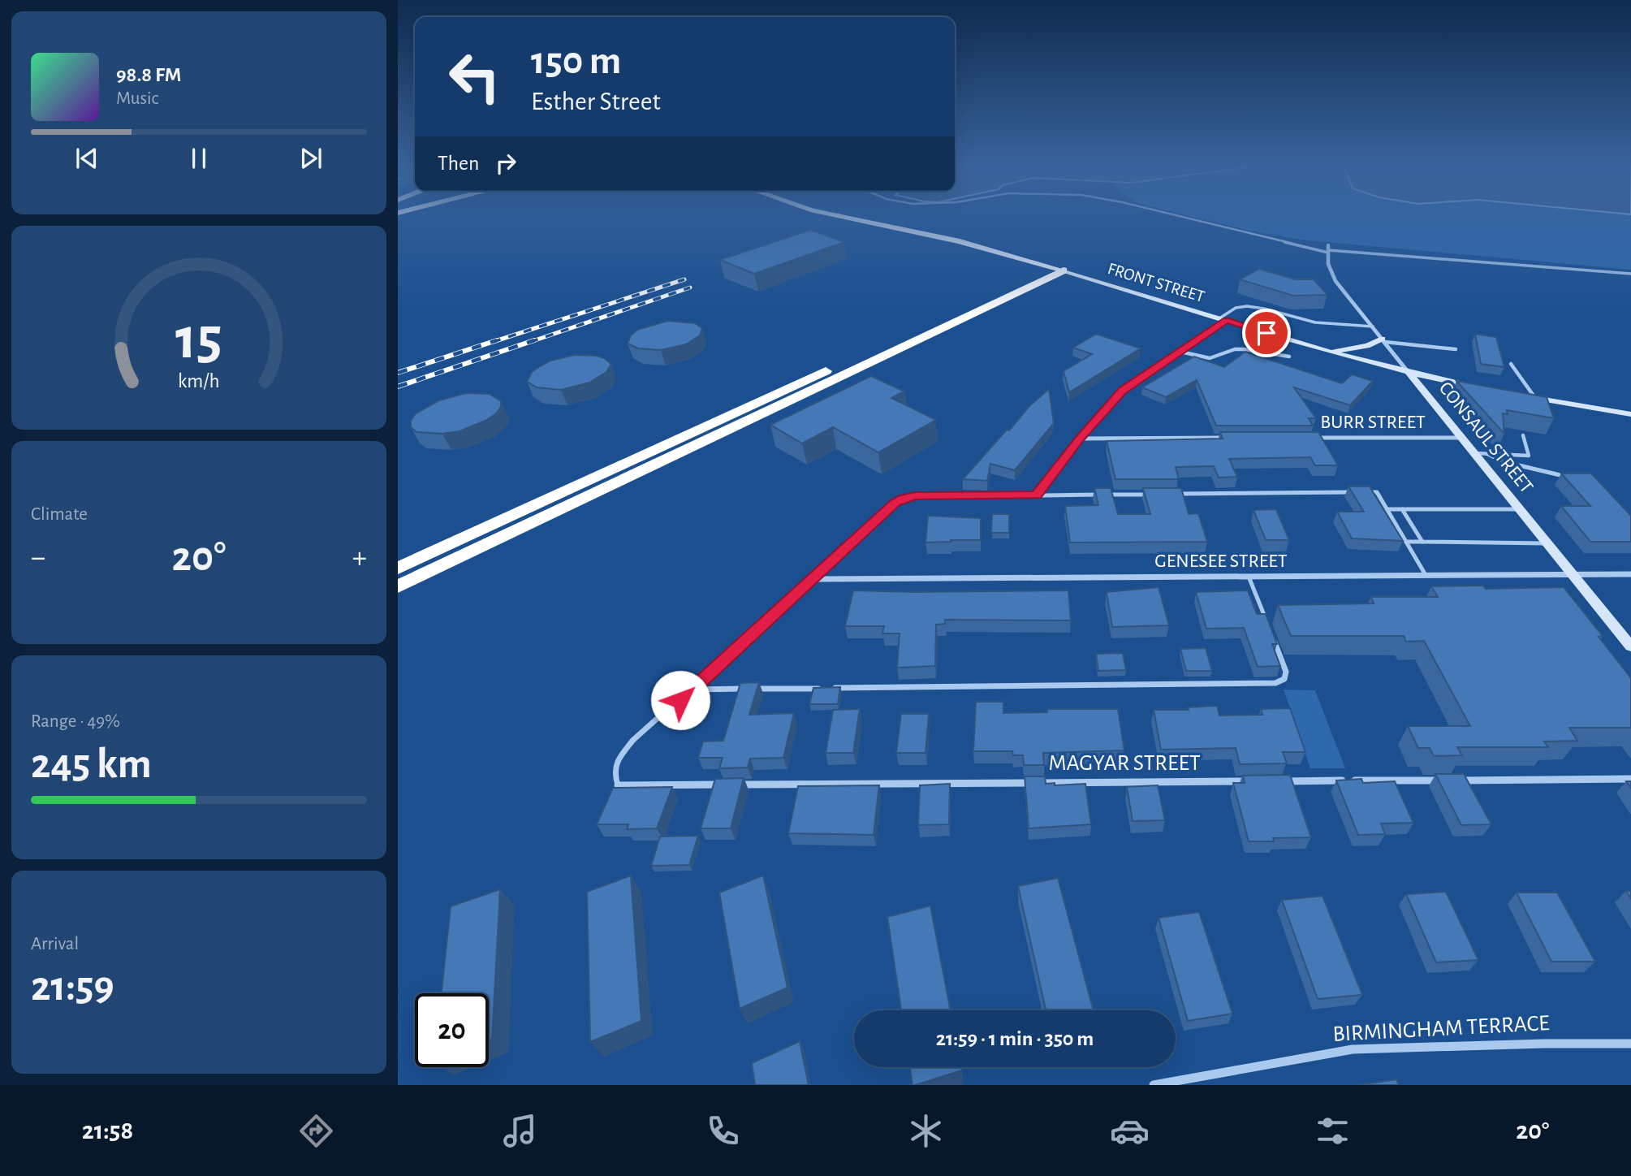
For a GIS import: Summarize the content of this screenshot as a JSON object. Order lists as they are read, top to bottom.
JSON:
{
  "streets": {
    "main road": ["FRONT STREET"],
    "street": [
      "BURR STREET",
      "CONSAUL STREET",
      "GENESEE STREET",
      "MAGYAR STREET",
      "BIRMINGHAM TERRACE"
    ]
  },
  "crossings": [
    ["FRONT STREET", "CONSAUL STREET"],
    ["BURR STREET", "CONSAUL STREET"],
    ["CONSAUL STREET", "GENESEE STREET"]
  ],
  "page": {
    "turn": ["150 m", "Esther Street"],
    "song": ["98.8 FM", "Music"],
    "then": "Then",
    "tile": [
      "Climate",
      ["Range · 49%", "245 km"],
      ["Arrival", "21:59"]
    ],
    "heat": ["−", "20°", "+"],
    "limit": "20",
    "trip": "21:59 · 1 min · 350 m",
    "tabs": ["21:58", "20°"],
    "gauge": ["15", "km/h"]
  }
}
